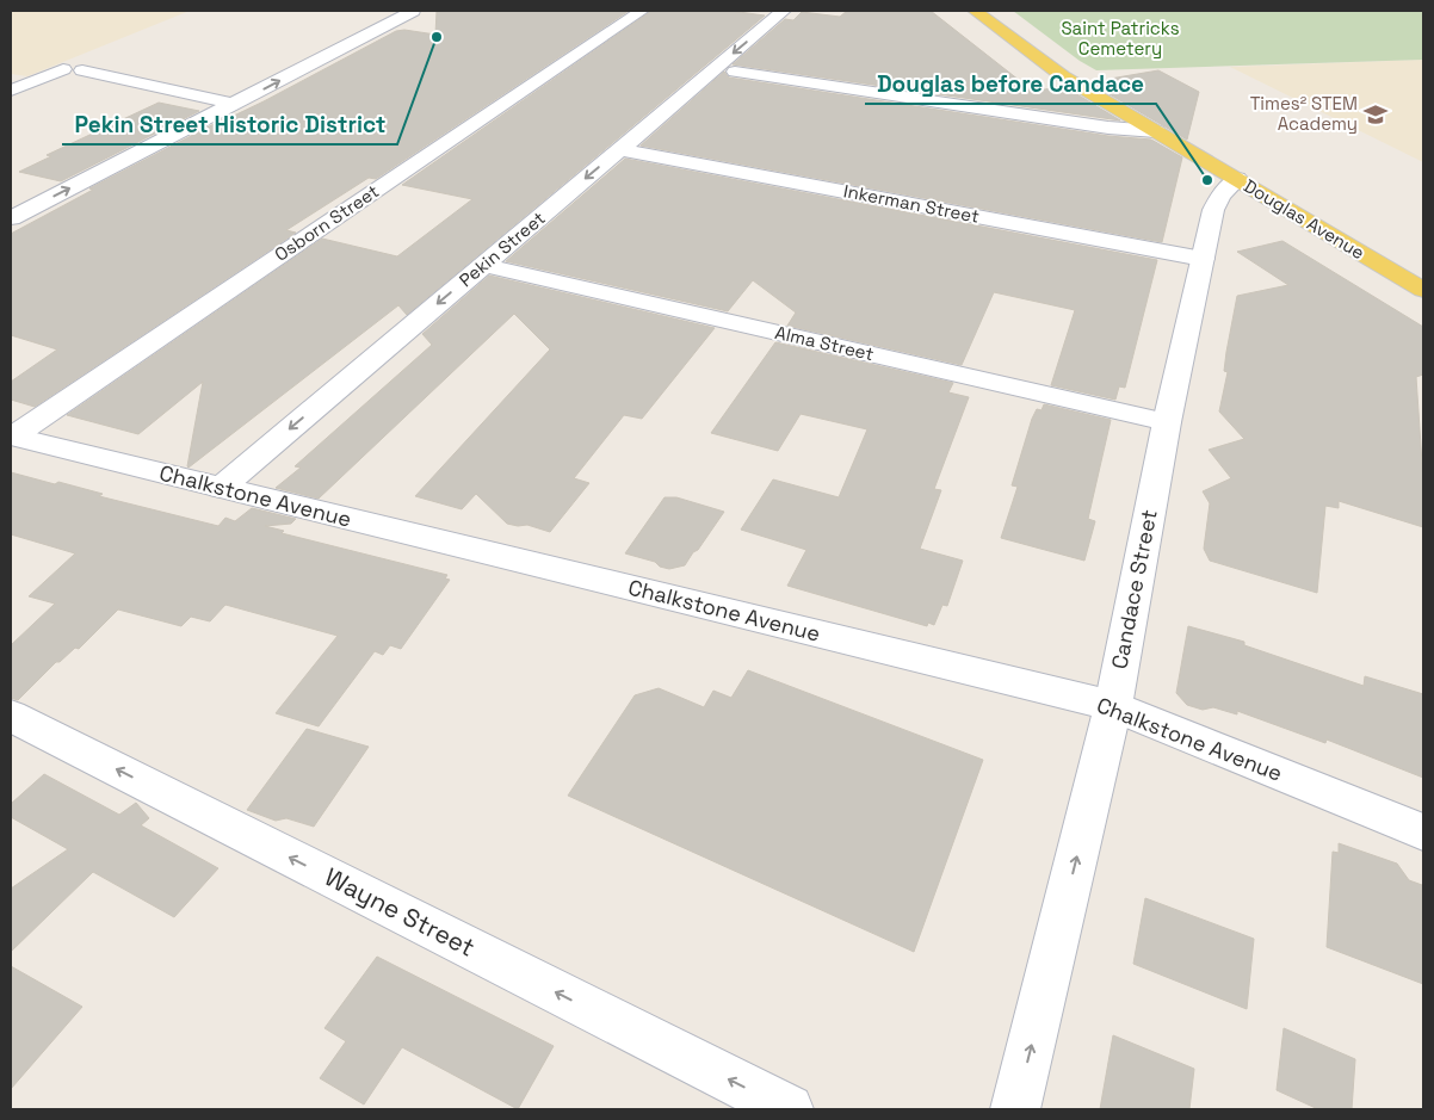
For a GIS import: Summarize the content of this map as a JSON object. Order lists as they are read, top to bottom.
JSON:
{
  "streets": {
    "main road": ["Douglas Avenue"],
    "street": [
      "Inkerman Street",
      "Osborn Street",
      "Pekin Street",
      "Alma Street",
      "Chalkstone Avenue",
      "Candace Street",
      "Wayne Street"
    ]
  },
  "crossings": [
    ["Inkerman Street", "Pekin Street"],
    ["Inkerman Street", "Candace Street"],
    ["Douglas Avenue", "Candace Street"],
    ["Osborn Street", "Chalkstone Avenue"],
    ["Pekin Street", "Alma Street"],
    ["Pekin Street", "Chalkstone Avenue"],
    ["Alma Street", "Candace Street"],
    ["Chalkstone Avenue", "Candace Street"]
  ],
  "one_way": ["Candace Street", "Wayne Street"],
  "parks": ["Saint Patricks Cemetery"],
  "places": {
    "other": ["Pekin Street Historic District", "Douglas before Candace"],
    "school or university": ["Times² STEM Academy"]
  }
}
